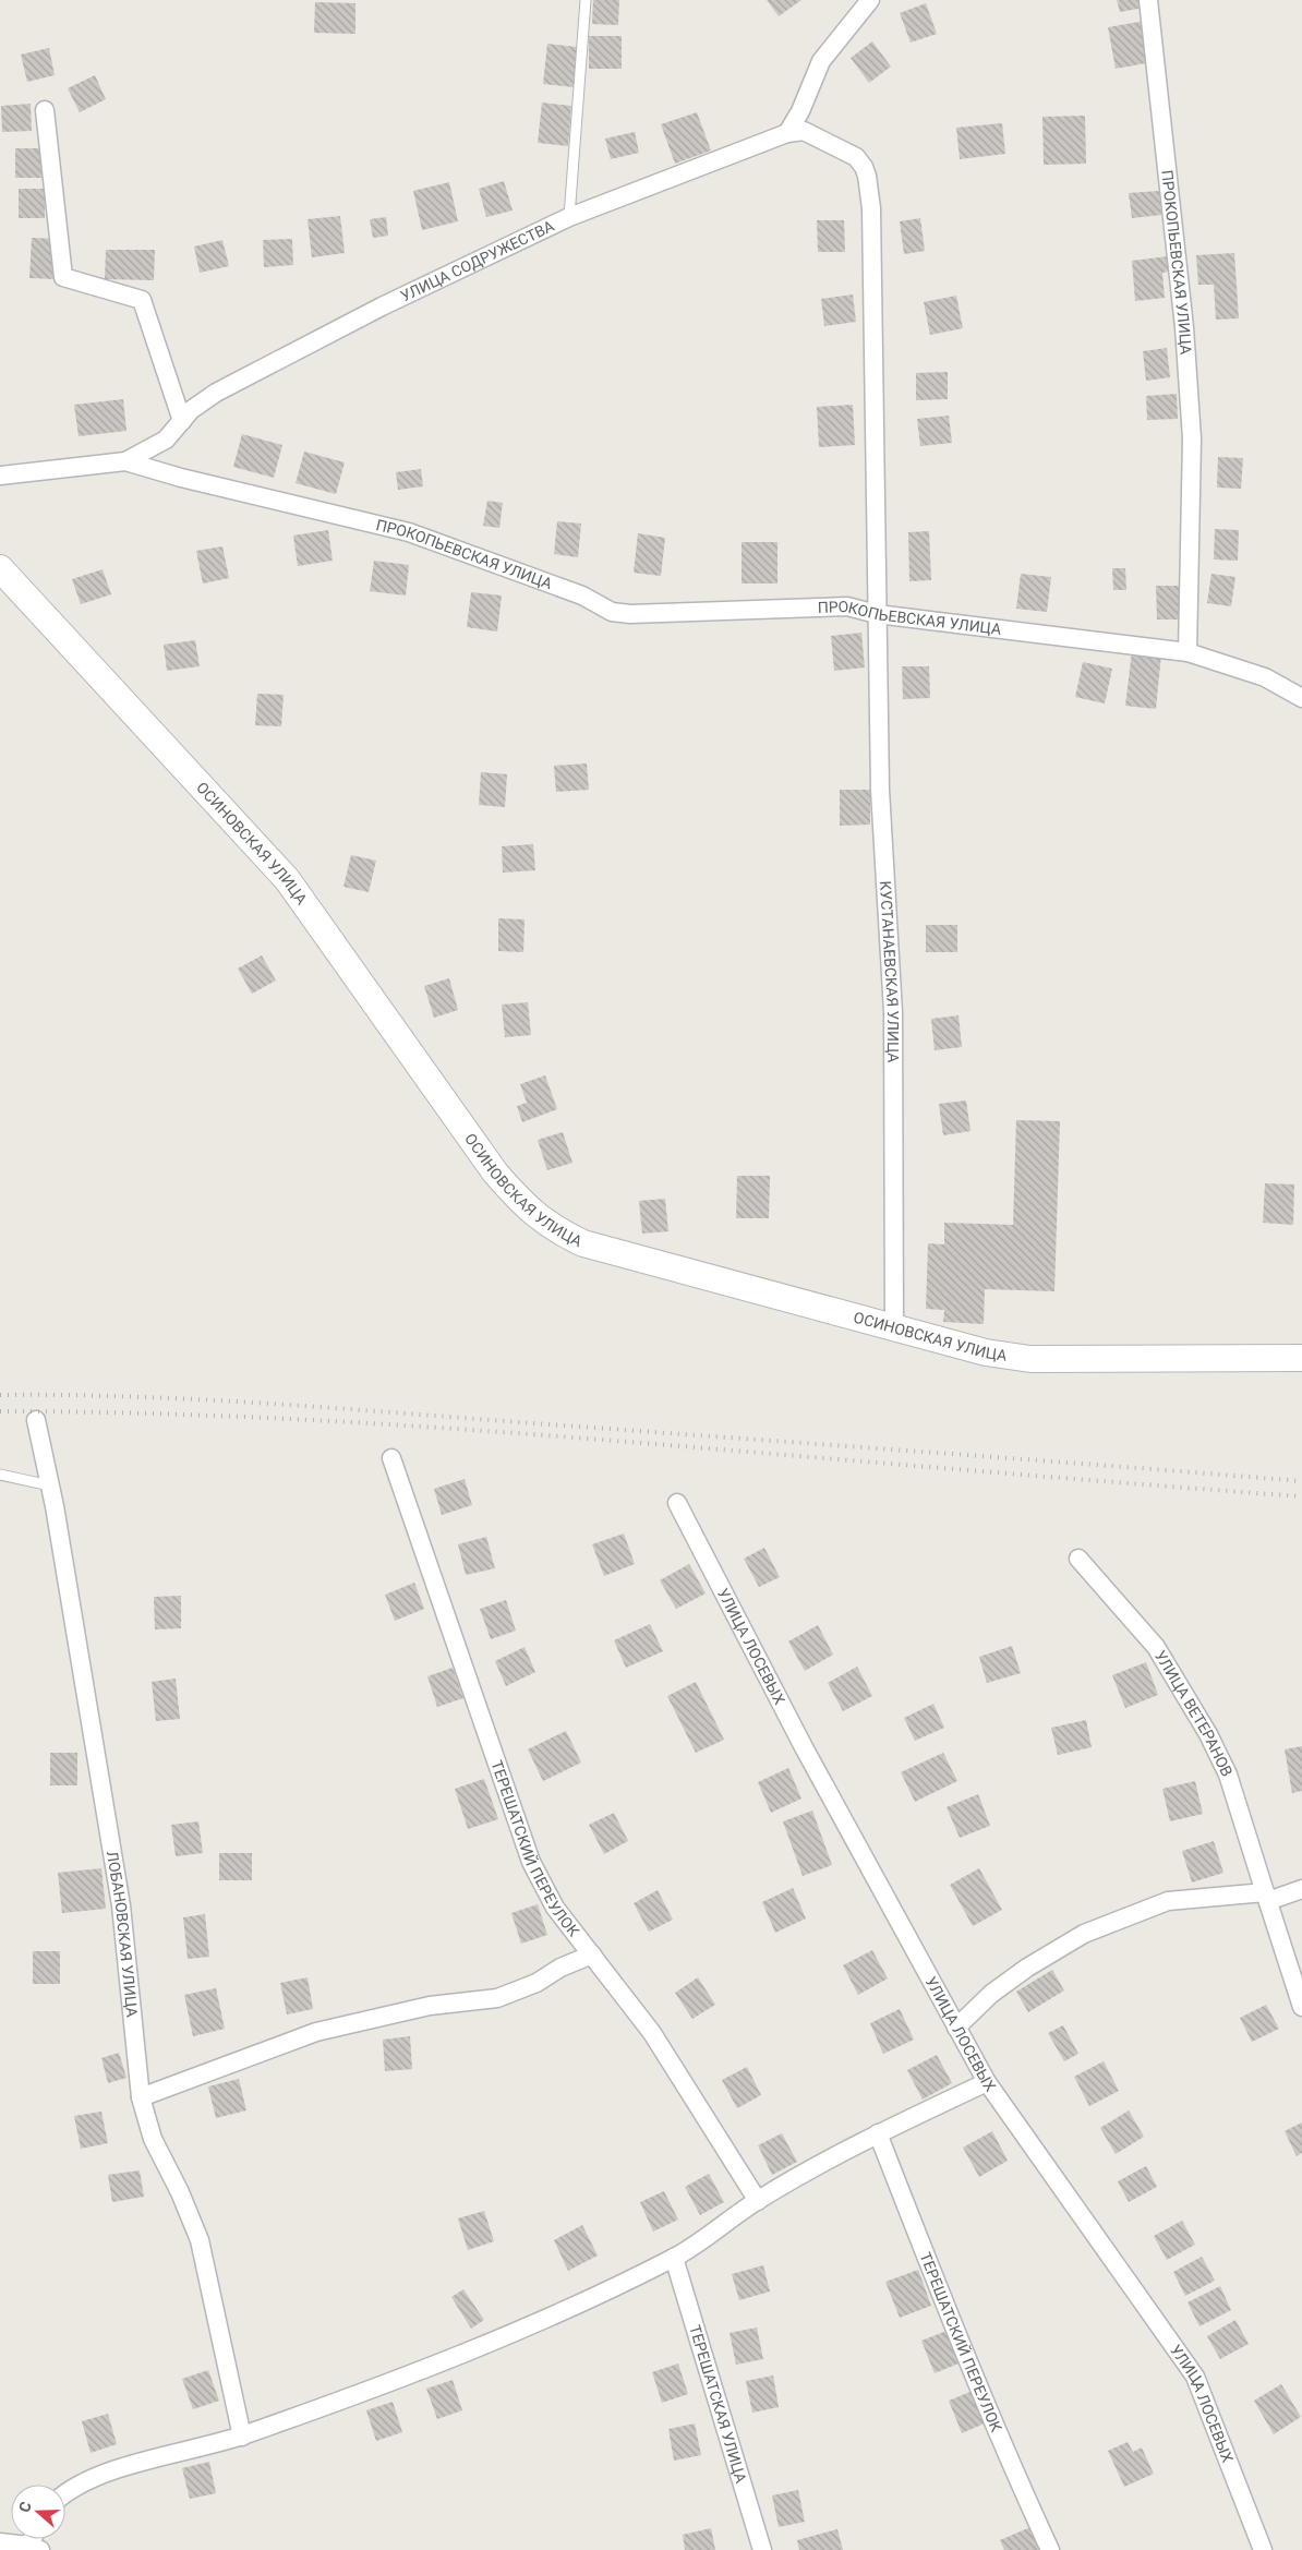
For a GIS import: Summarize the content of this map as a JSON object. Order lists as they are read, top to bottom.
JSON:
{
  "streets": {
    "main road": ["ОСИНОВСКАЯ УЛИЦА"],
    "street": [
      "УЛИЦА СОДРУЖЕСТВА",
      "ПРОКОПЬЕВСКАЯ УЛИЦА",
      "КУСТАНАЕВСКАЯ УЛИЦА",
      "УЛИЦА ЛОСЕВЫХ",
      "УЛИЦА ВЕТЕРАНОВ",
      "ТЕРЕШАТСКИЙ ПЕРЕУЛОК",
      "ЛОБАНОВСКАЯ УЛИЦА",
      "ТЕРЕШАТСКАЯ УЛИЦА"
    ]
  },
  "crossings": [
    ["УЛИЦА СОДРУЖЕСТВА", "ПРОКОПЬЕВСКАЯ УЛИЦА"],
    ["УЛИЦА СОДРУЖЕСТВА", "КУСТАНАЕВСКАЯ УЛИЦА"],
    ["ПРОКОПЬЕВСКАЯ УЛИЦА", "КУСТАНАЕВСКАЯ УЛИЦА"],
    ["ОСИНОВСКАЯ УЛИЦА", "КУСТАНАЕВСКАЯ УЛИЦА"]
  ],
  "north": "left"
}
